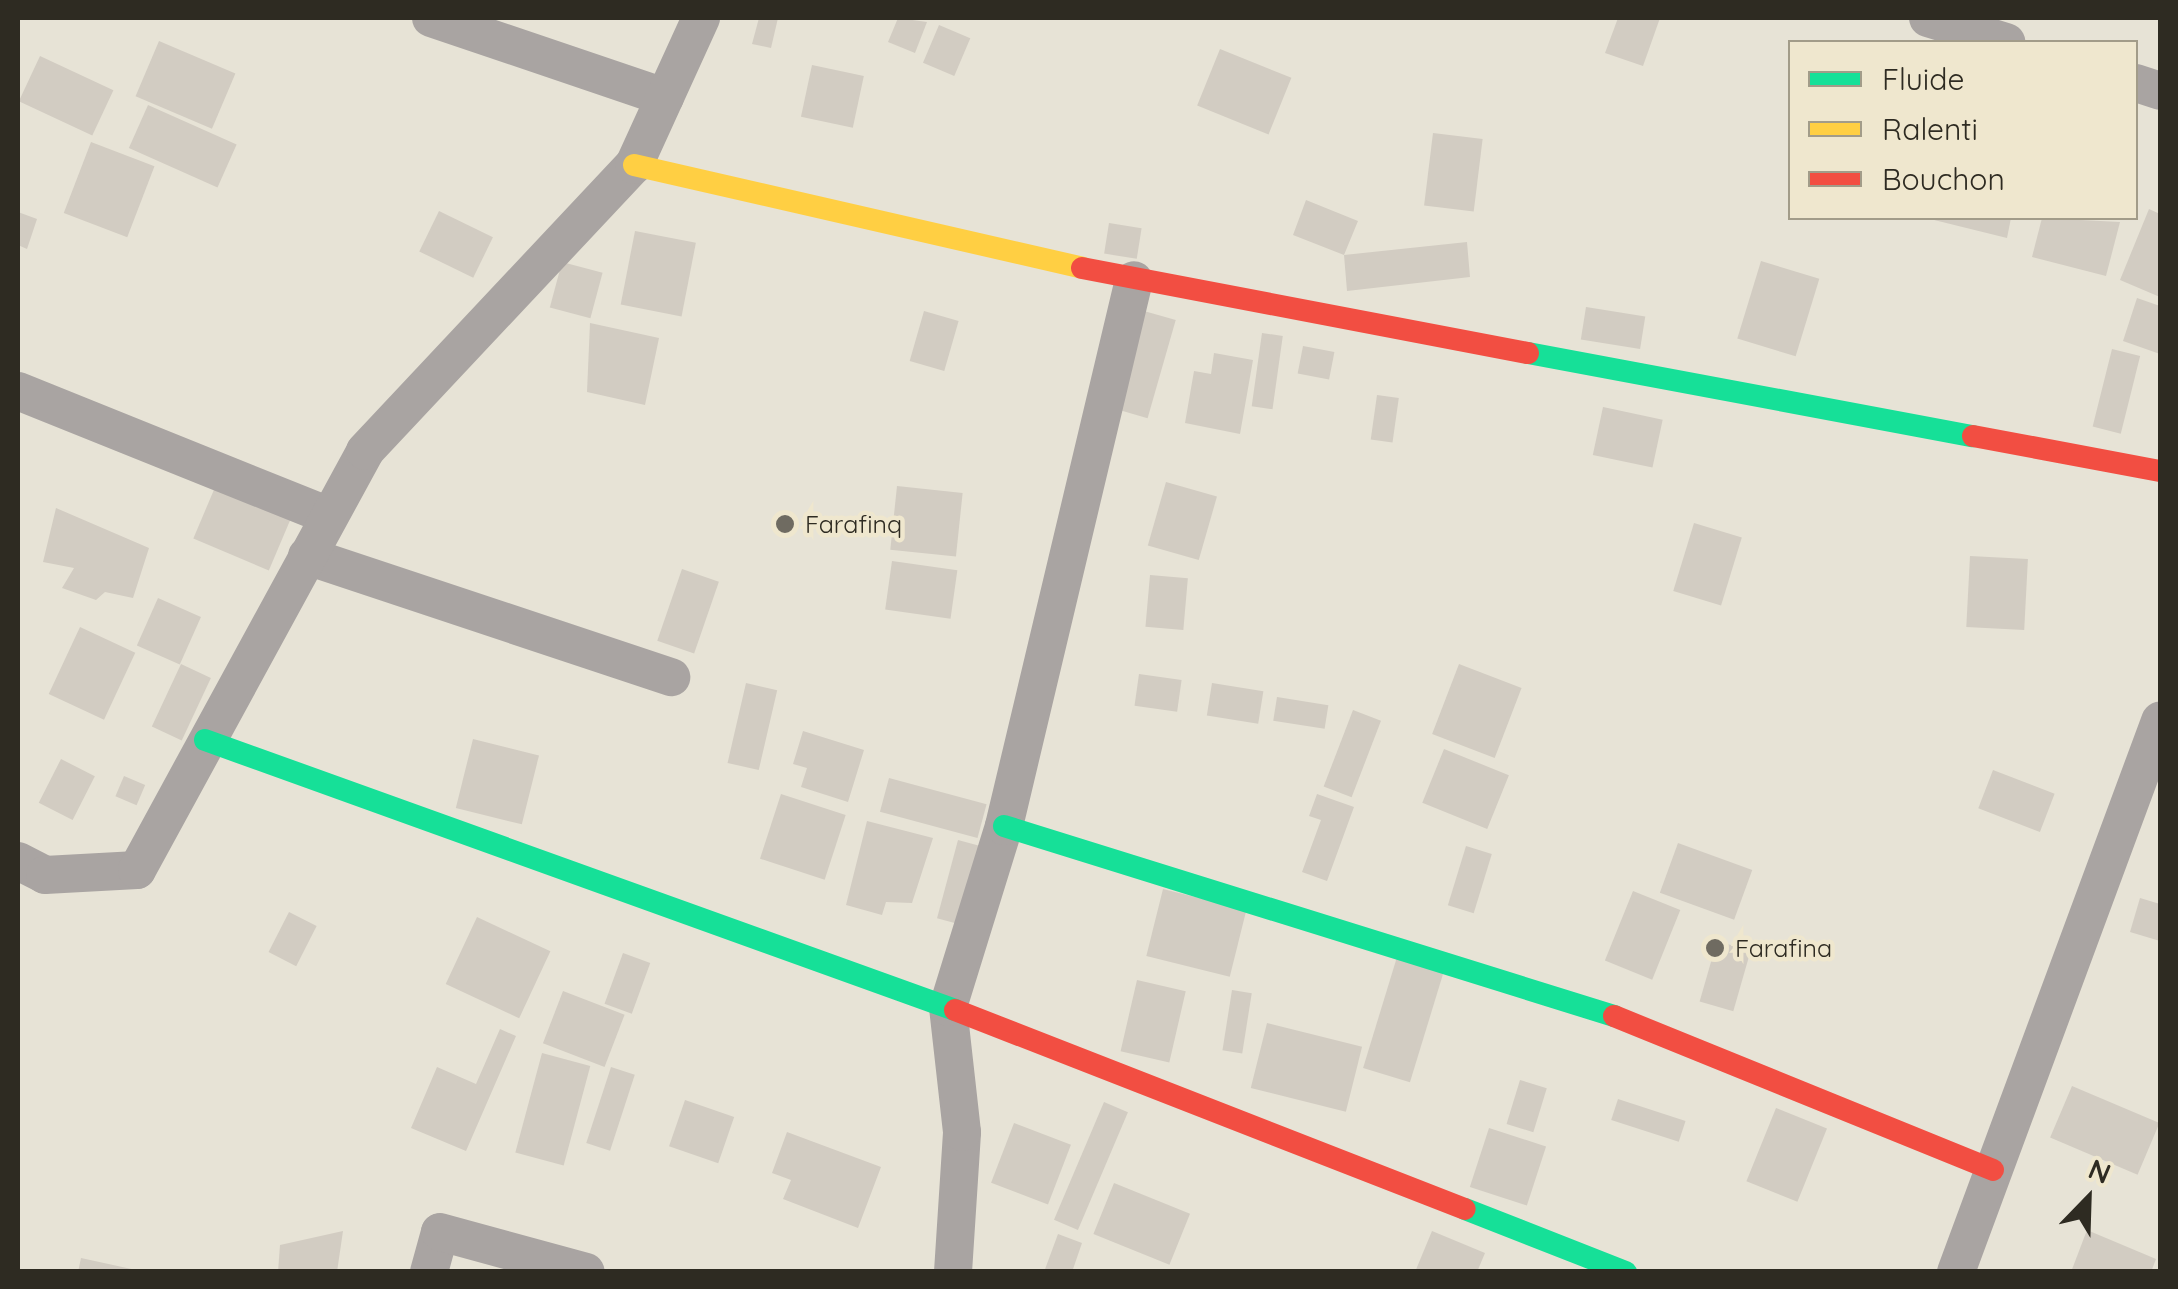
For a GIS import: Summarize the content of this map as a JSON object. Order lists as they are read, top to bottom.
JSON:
{
  "places": ["Farafinq", "Farafina"],
  "legend": ["Fluide", "Ralenti", "Bouchon"],
  "north": "top right"
}
